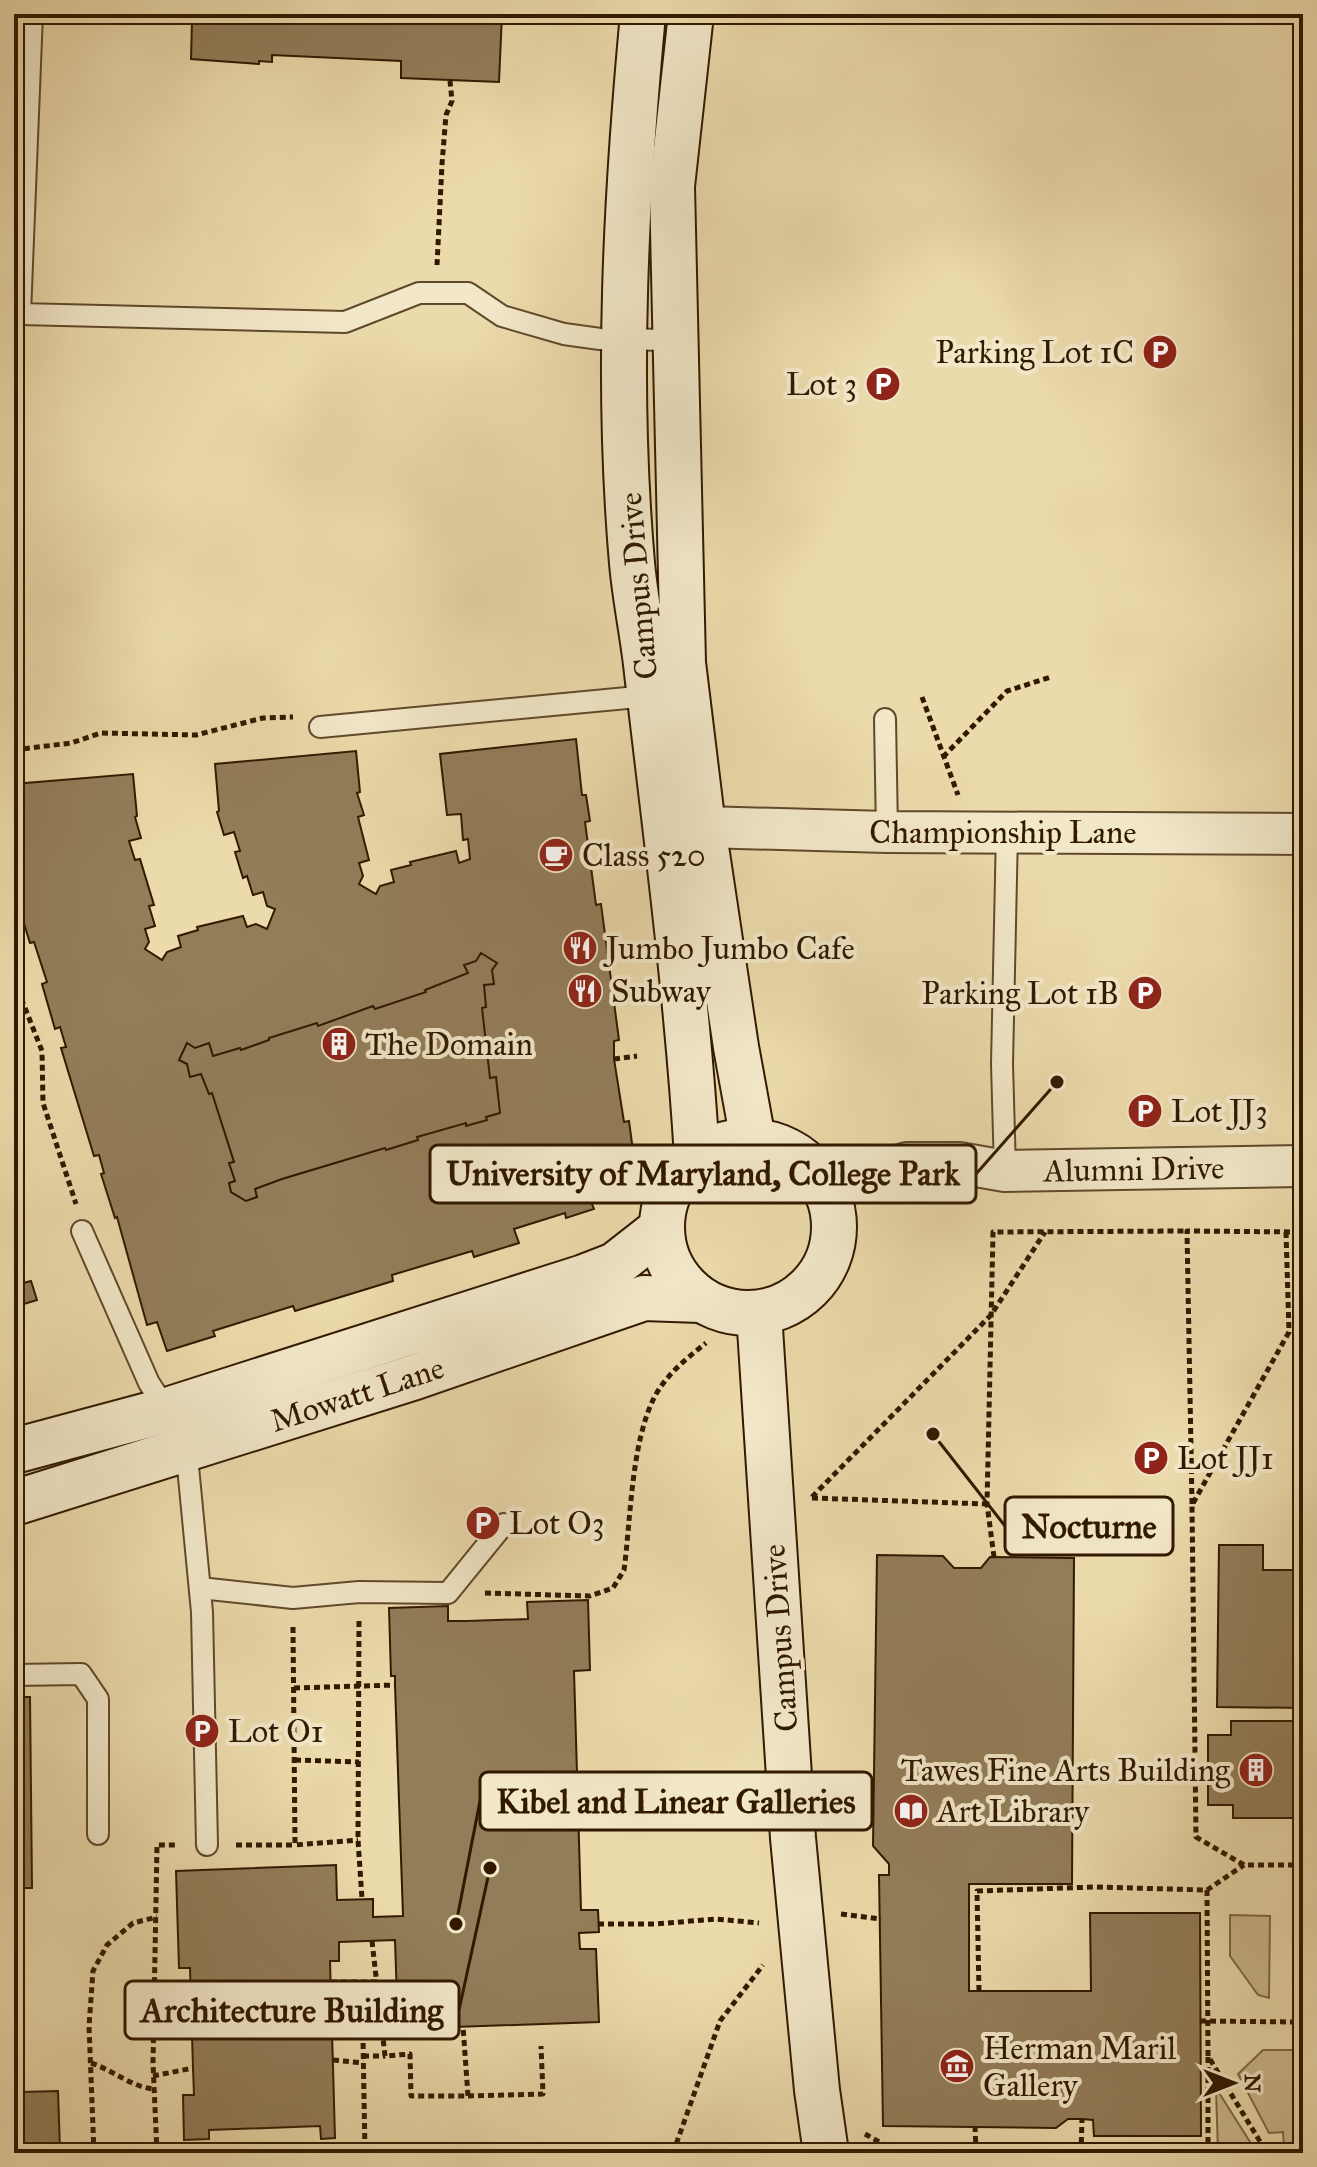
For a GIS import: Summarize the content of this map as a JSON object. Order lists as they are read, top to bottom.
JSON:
{
  "streets": {
    "street": [
      "Campus Drive",
      "Championship Lane",
      "Alumni Drive",
      "Mowatt Lane"
    ]
  },
  "crossings": [
    ["Campus Drive", "Championship Lane"],
    ["Campus Drive", "Alumni Drive"],
    ["Campus Drive", "Mowatt Lane"],
    ["Alumni Drive", "Mowatt Lane"]
  ],
  "places": {
    "parking": [
      "Parking Lot 1C",
      "Lot 3",
      "Parking Lot 1B",
      "Lot JJ3",
      "Lot JJ1",
      "Lot O3",
      "Lot O1"
    ],
    "cafe": ["Class 520"],
    "restaurant": ["Jumbo Jumbo Cafe", "Subway"],
    "building": ["The Domain", "Tawes Fine Arts Building"],
    "other": [
      "University of Maryland, College Park",
      "Nocturne",
      "Architecture Building",
      "Kibel and Linear Galleries"
    ],
    "library": ["Art Library"],
    "museum": ["Herman Maril Gallery"]
  },
  "north": "right"
}
